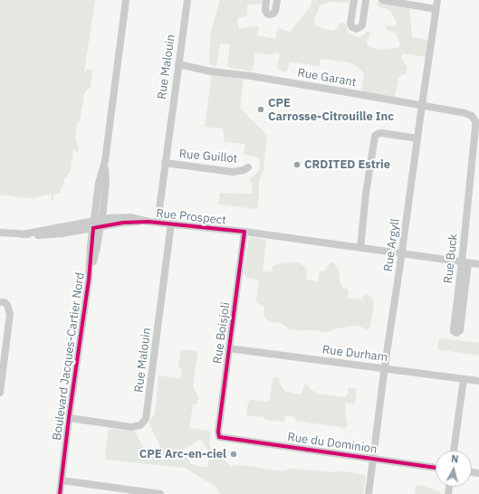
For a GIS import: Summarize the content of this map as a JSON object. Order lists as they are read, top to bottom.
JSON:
{
  "streets": {
    "street": [
      "Rue Malouin",
      "Rue Garant",
      "Rue Guillot",
      "Rue Prospect",
      "Rue Argyll",
      "Rue Buck",
      "Rue Boisjoli",
      "Rue Durham",
      "Boulevard Jacques-Cartier Nord",
      "Rue du Dominion"
    ]
  },
  "crossings": [
    ["Rue Malouin", "Rue Garant"],
    ["Rue Malouin", "Rue Guillot"],
    ["Rue Malouin", "Rue Prospect"],
    ["Rue Malouin", "Boulevard Jacques-Cartier Nord"],
    ["Rue Garant", "Rue Argyll"],
    ["Rue Garant", "Rue Buck"],
    ["Rue Prospect", "Rue Argyll"],
    ["Rue Prospect", "Rue Buck"],
    ["Rue Prospect", "Rue Boisjoli"],
    ["Rue Prospect", "Boulevard Jacques-Cartier Nord"],
    ["Rue Argyll", "Rue Durham"],
    ["Rue Argyll", "Rue du Dominion"],
    ["Rue Boisjoli", "Rue Durham"],
    ["Rue Boisjoli", "Rue du Dominion"]
  ],
  "places": ["CPE Carrosse-Citrouille Inc", "CRDITED Estrie", "CPE Arc-en-ciel"],
  "north": "top"
}
